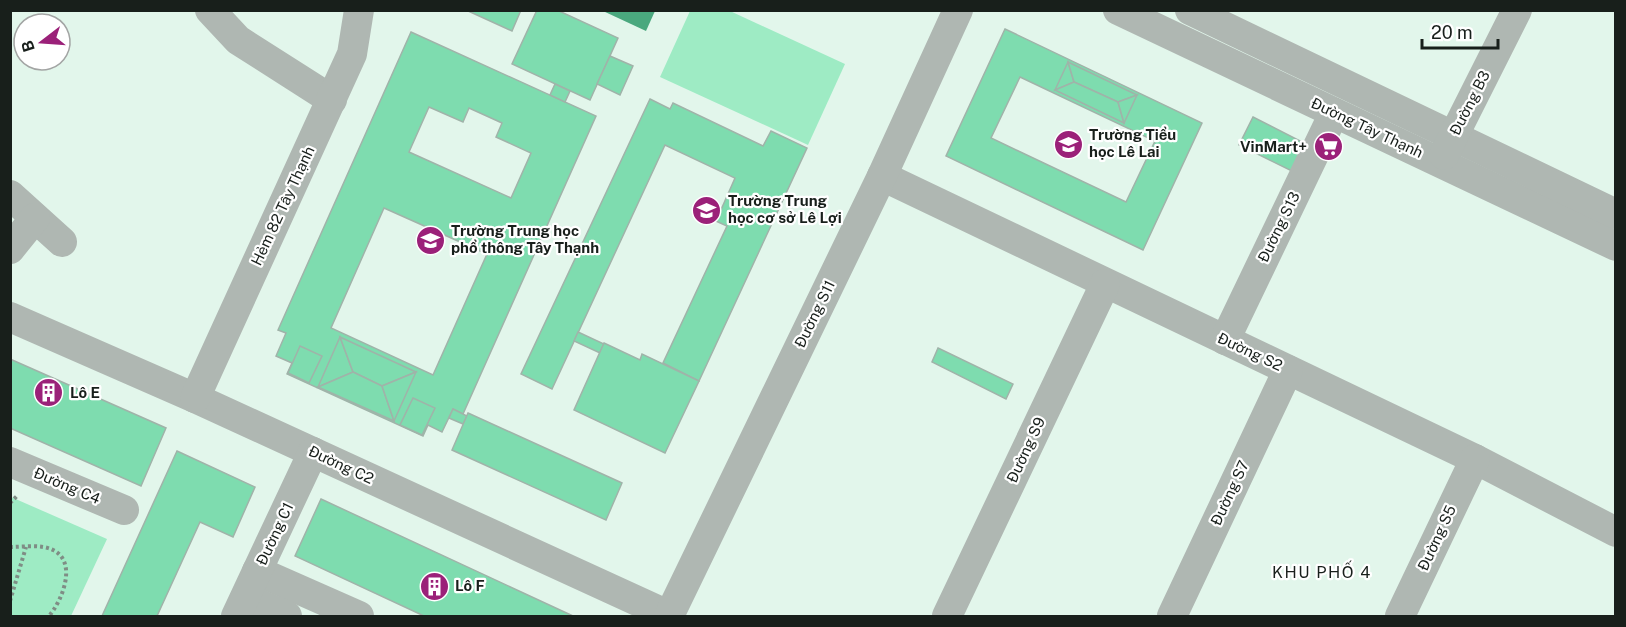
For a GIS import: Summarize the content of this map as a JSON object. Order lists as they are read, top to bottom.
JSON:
{
  "streets": {
    "street": [
      "Đường B3",
      "Đường Tây Thạnh",
      "Hẻm 82 Tây Thạnh",
      "Đường S13",
      "Đường S11",
      "Đường S2",
      "Đường S9",
      "Đường C2",
      "Đường C4",
      "Đường S7",
      "Đường C1",
      "Đường S5"
    ]
  },
  "crossings": [
    ["Đường B3", "Đường Tây Thạnh"],
    ["Đường Tây Thạnh", "Đường S13"],
    ["Hẻm 82 Tây Thạnh", "Đường C2"],
    ["Đường S13", "Đường S2"],
    ["Đường S11", "Đường S2"],
    ["Đường S11", "Đường C2"],
    ["Đường S2", "Đường S9"],
    ["Đường S2", "Đường S7"],
    ["Đường S2", "Đường S5"],
    ["Đường C2", "Đường C1"]
  ],
  "districts": ["KHU PHỐ 4"],
  "places": {
    "school or university": ["Trường Tiểu học Lê Lai", "Trường Trung học cơ sở Lê Lợi", "Trường Trung học phổ thông Tây Thạnh"],
    "supermarket": ["VinMart+"],
    "building": ["Lô E", "Lô F"]
  },
  "scale_bar": "20 m",
  "north": "left"
}
